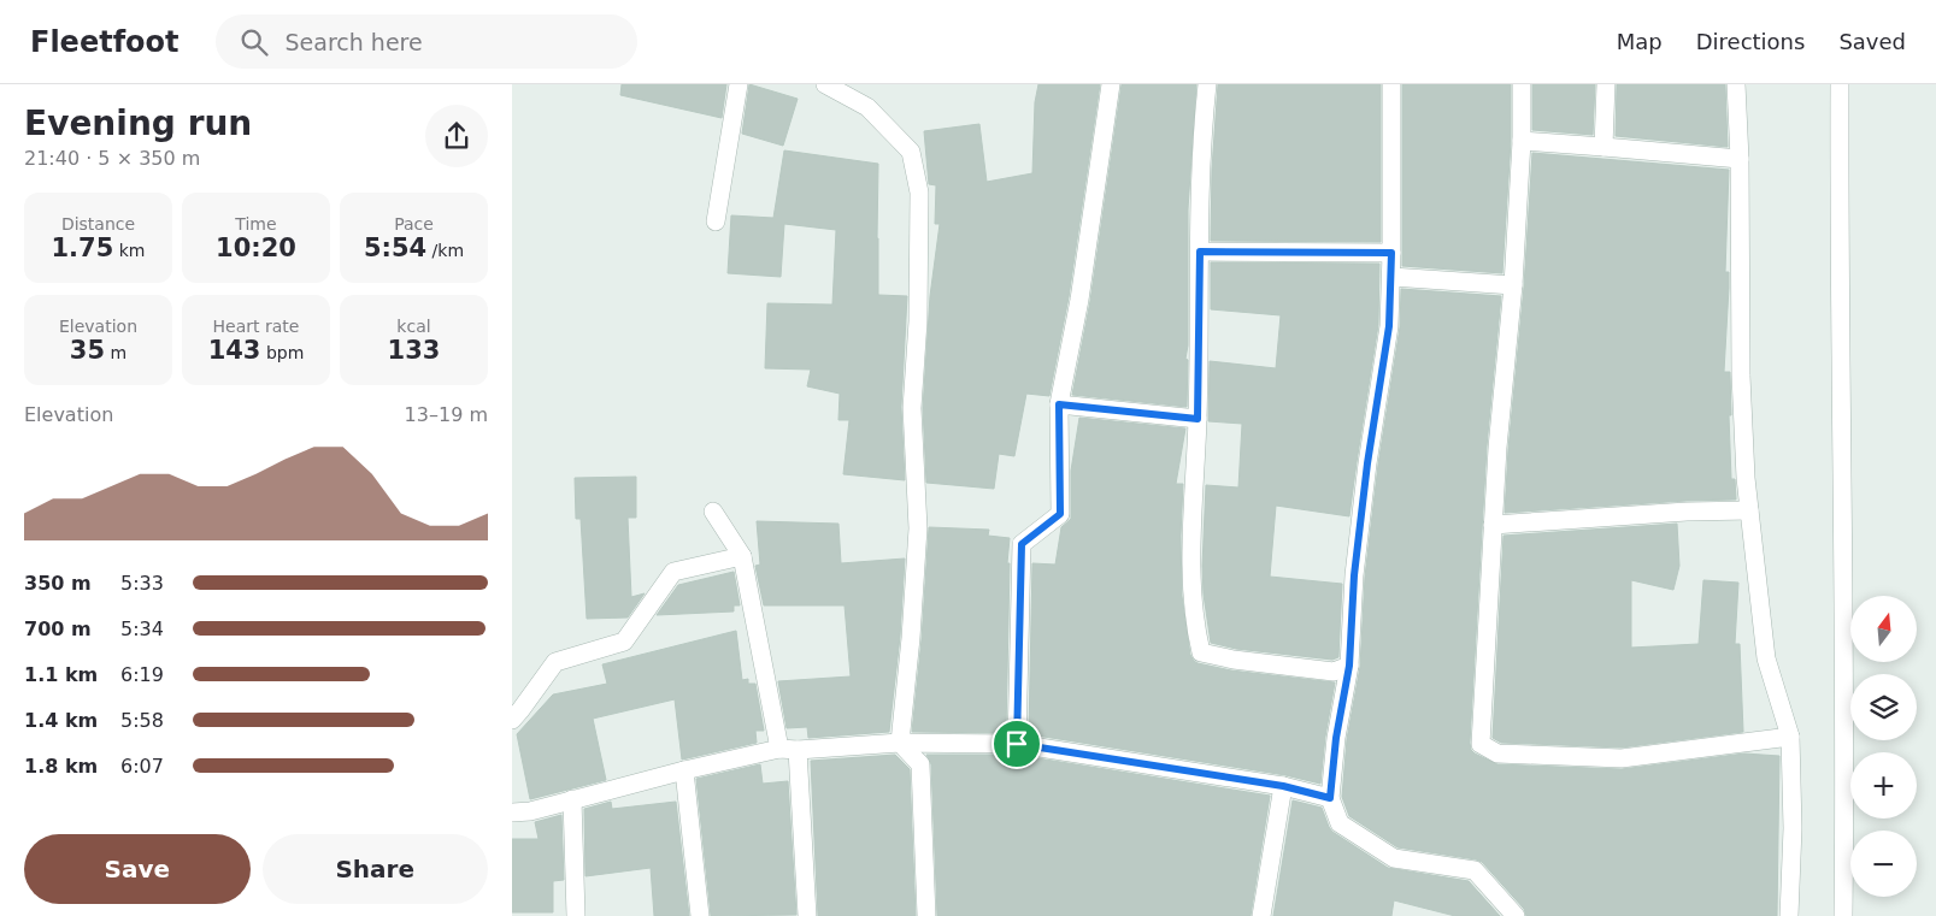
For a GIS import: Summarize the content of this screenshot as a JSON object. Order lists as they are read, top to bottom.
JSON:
{
  "north": "top",
  "page": {
    "header": "Fleetfoot",
    "search": "Search here",
    "nav": ["Map", "Directions", "Saved"],
    "heading": ["Evening run", "21:40 · 5 × 350 m"],
    "stats": [
      ["Distance", "1.75 km"],
      ["Time", "10:20"],
      ["Pace", "5:54 /km"],
      ["Elevation", "35 m"],
      ["Heart rate", "143 bpm"],
      ["kcal", "133"]
    ],
    "chart": ["Elevation", "13–19 m"],
    "list": [
      {
        "name": "350 m",
        "note": "5:33"
      },
      {
        "name": "700 m",
        "note": "5:34"
      },
      {
        "name": "1.1 km",
        "note": "6:19"
      },
      {
        "name": "1.4 km",
        "note": "5:58"
      },
      {
        "name": "1.8 km",
        "note": "6:07"
      }
    ],
    "map_buttons": ["+", "−"],
    "buttons": ["Save", "Share"]
  }
}
